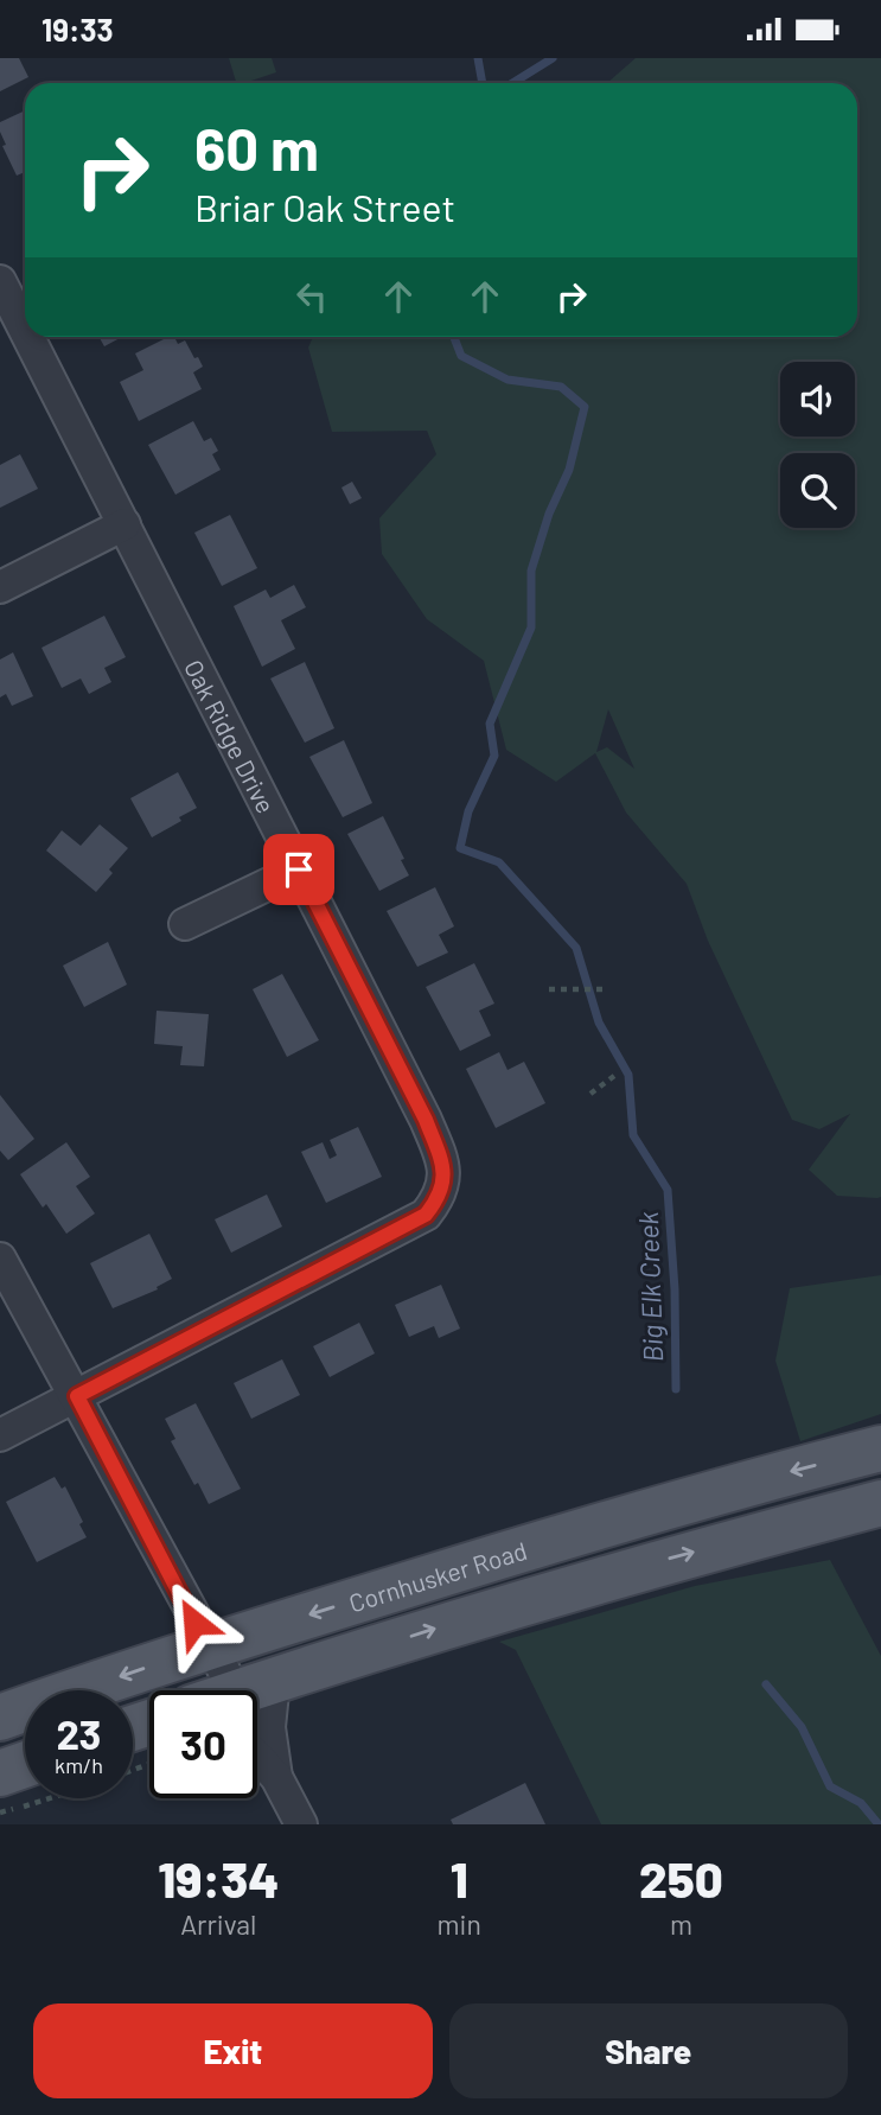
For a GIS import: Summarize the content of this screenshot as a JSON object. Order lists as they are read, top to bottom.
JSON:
{
  "streets": {
    "main road": ["Cornhusker Road"],
    "street": ["Oak Ridge Drive"]
  },
  "water": ["Big Elk Creek"],
  "page": {
    "status": "19:33",
    "turn": ["60 m", "Briar Oak Street"],
    "speed": "23 km/h",
    "limit": "30",
    "eta": [
      "19:34",
      "Arrival",
      "1",
      "min",
      "250",
      "m"
    ],
    "buttons": ["Exit", "Share"]
  }
}
